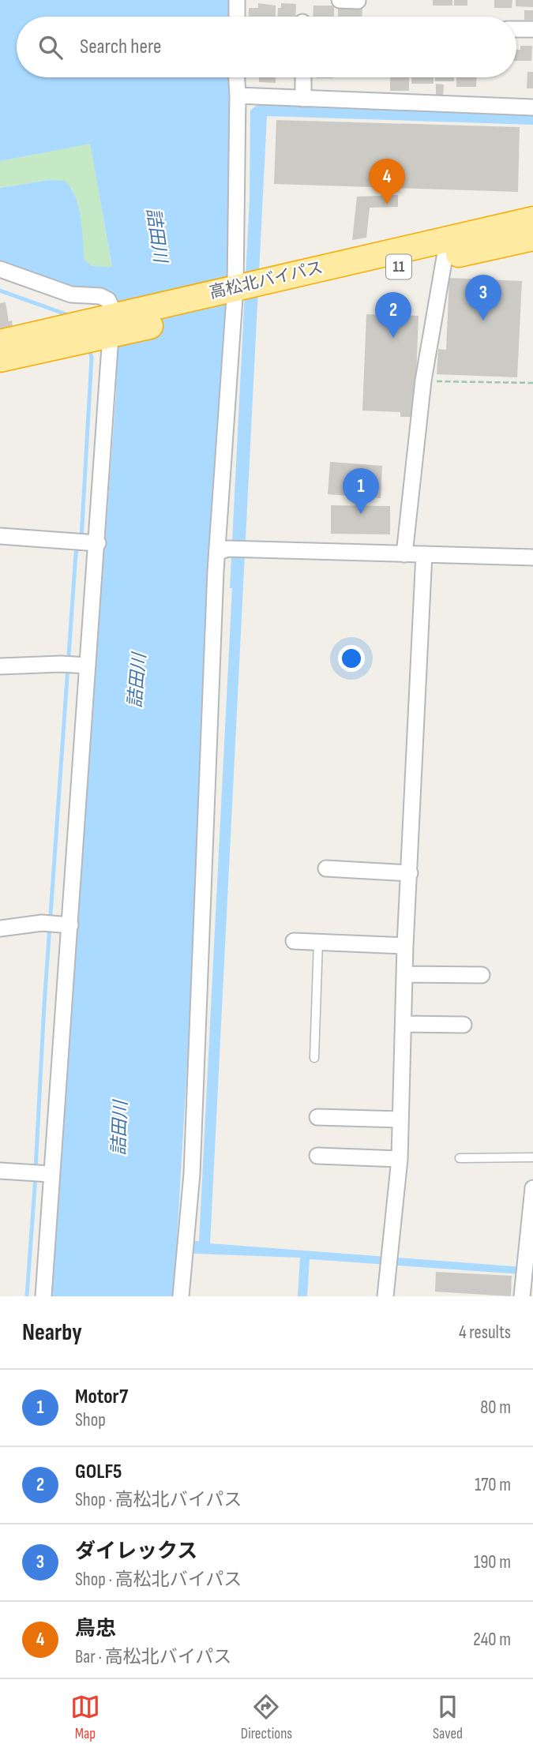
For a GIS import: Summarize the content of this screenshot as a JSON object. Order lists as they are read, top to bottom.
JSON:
{
  "streets": {
    "highway": ["11", "高松北バイパス"]
  },
  "water": ["詰田川"],
  "page": {
    "search": "Search here",
    "pins": [
      "4",
      "3",
      "2",
      "1"
    ],
    "heading": ["Nearby", "4 results"],
    "list": [
      {
        "mark": "1",
        "name": "Motor7",
        "note": "Shop",
        "value": "80 m"
      },
      {
        "mark": "2",
        "name": "GOLF5",
        "note": "Shop · 高松北バイパス",
        "value": "170 m"
      },
      {
        "mark": "3",
        "name": "ダイレックス",
        "note": "Shop · 高松北バイパス",
        "value": "190 m"
      },
      {
        "mark": "4",
        "name": "鳥忠",
        "note": "Bar · 高松北バイパス",
        "value": "240 m"
      }
    ],
    "nav": ["Map", "Directions", "Saved"]
  }
}
